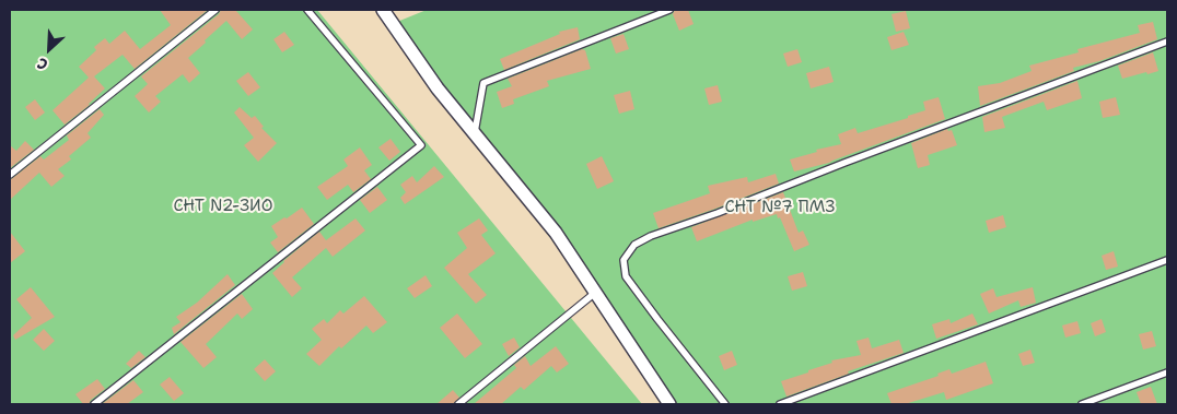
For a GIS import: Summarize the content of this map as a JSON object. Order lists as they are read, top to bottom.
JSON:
{
  "parks": ["СНТ N2-ЗИО", "СНТ №7 ПМЗ"],
  "north": "bottom left"
}
